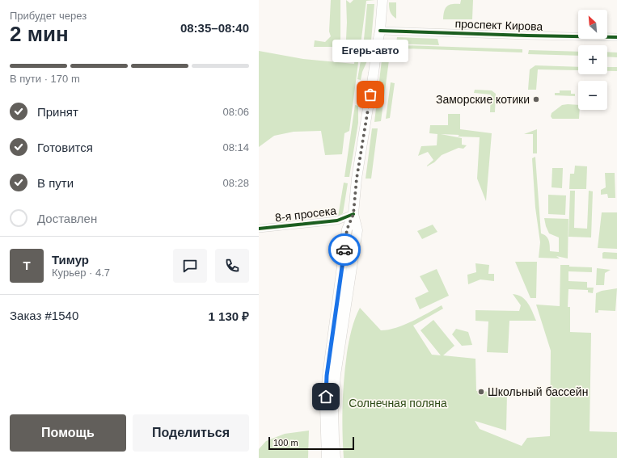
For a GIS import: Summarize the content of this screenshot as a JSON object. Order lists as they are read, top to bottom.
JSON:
{
  "streets": {
    "street": ["проспект Кирова", "8-я просека"]
  },
  "parks": ["Солнечная поляна"],
  "places": ["Егерь-авто", "Заморские котики", "Школьный бассейн"],
  "scale_bar": "100 m",
  "north": "top left",
  "page": {
    "heading": ["2 мин", "Прибудет через", "08:35–08:40"],
    "panel": [
      "Тимур",
      "Курьер · 4.7",
      "Заказ #1540",
      "1 130 ₽"
    ],
    "map_buttons": ["+", "−"],
    "bubble": "Егерь-авто",
    "bar": "В пути · 170 m",
    "list": [
      ["Принят", "08:06"],
      ["Готовится", "08:14"],
      ["В пути", "08:28"],
      "Доставлен"
    ],
    "round": "Т",
    "buttons": ["Помощь", "Поделиться"],
    "scale": "100 m"
  }
}
